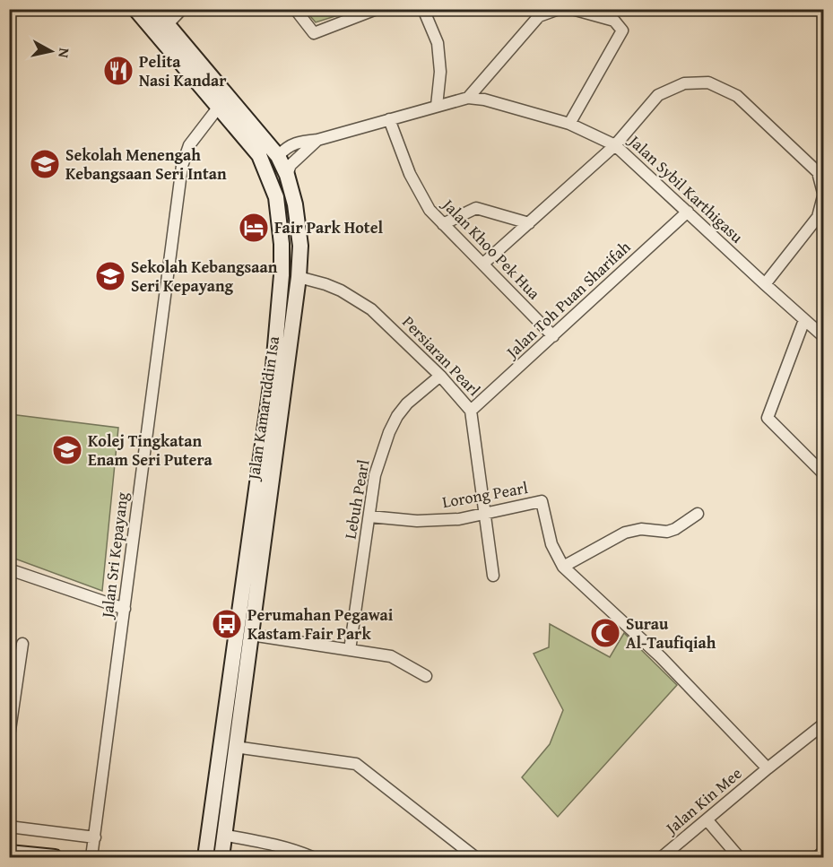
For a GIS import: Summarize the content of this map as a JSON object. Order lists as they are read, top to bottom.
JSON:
{
  "streets": {
    "main road": ["Jalan Kamaruddin Isa"],
    "street": [
      "Jalan Sybil Karthigasu",
      "Jalan Khoo Pek Hua",
      "Jalan Toh Puan Sharifah",
      "Persiaran Pearl",
      "Lorong Pearl",
      "Lebuh Pearl",
      "Jalan Sri Kepayang",
      "Jalan Kin Mee"
    ]
  },
  "crossings": [
    ["Jalan Sybil Karthigasu", "Jalan Khoo Pek Hua"],
    ["Jalan Sybil Karthigasu", "Jalan Toh Puan Sharifah"],
    ["Jalan Sybil Karthigasu", "Jalan Kamaruddin Isa"],
    ["Jalan Khoo Pek Hua", "Jalan Toh Puan Sharifah"],
    ["Jalan Toh Puan Sharifah", "Persiaran Pearl"],
    ["Persiaran Pearl", "Jalan Kamaruddin Isa"],
    ["Persiaran Pearl", "Lorong Pearl"],
    ["Persiaran Pearl", "Lebuh Pearl"],
    ["Jalan Kamaruddin Isa", "Jalan Sri Kepayang"],
    ["Lorong Pearl", "Lebuh Pearl"]
  ],
  "places": {
    "restaurant": ["Pelita Nasi Kandar"],
    "school or university": ["Sekolah Menengah Kebangsaan Seri Intan", "Sekolah Kebangsaan Seri Kepayang", "Kolej Tingkatan Enam Seri Putera"],
    "hotel": ["Fair Park Hotel"],
    "bus stop": ["Perumahan Pegawai Kastam Fair Park"],
    "mosque": ["Surau Al-Taufiqiah"]
  },
  "north": "right"
}
